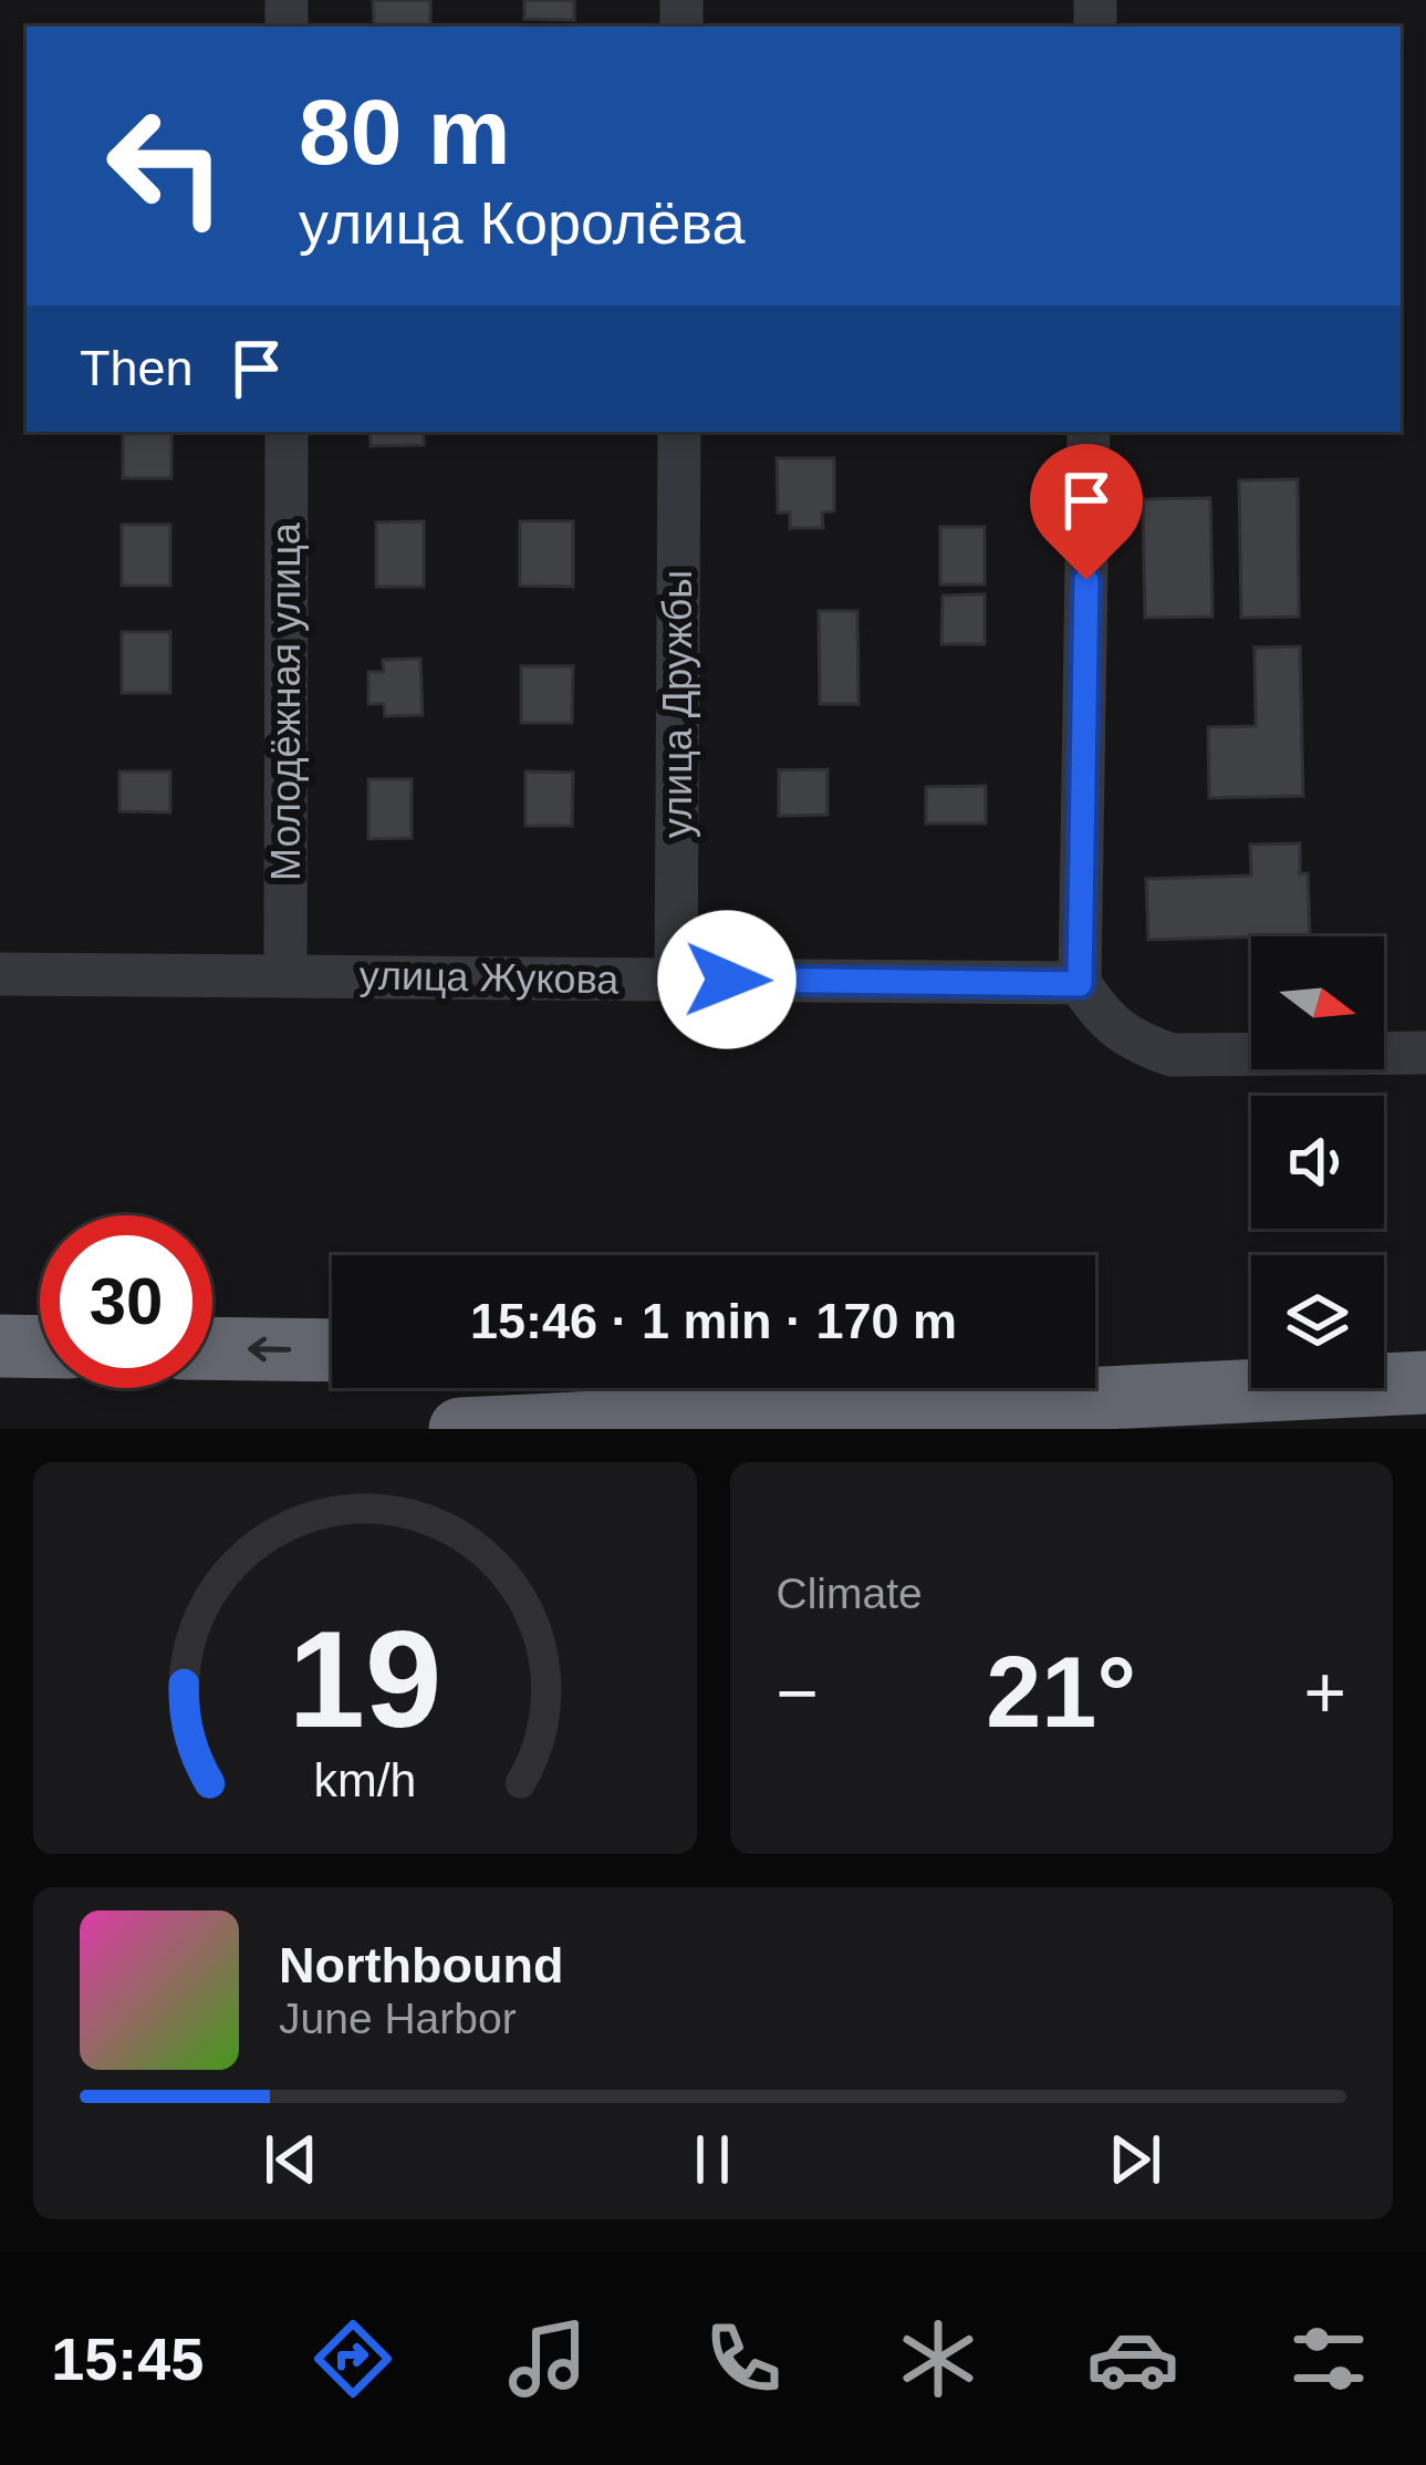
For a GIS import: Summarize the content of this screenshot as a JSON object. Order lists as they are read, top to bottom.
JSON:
{
  "streets": {
    "street": ["Молодёжная улица", "улица Дружбы", "улица Жукова"]
  },
  "crossings": [
    ["Молодёжная улица", "улица Жукова"],
    ["улица Дружбы", "улица Жукова"]
  ],
  "north": "right",
  "page": {
    "turn": ["80 m", "улица Королёва"],
    "then": "Then",
    "limit": "30",
    "trip": "15:46 · 1 min · 170 m",
    "tile": "Climate",
    "heat": ["−", "21°", "+"],
    "song": ["Northbound", "June Harbor"],
    "tabs": "15:45",
    "gauge": ["19", "km/h"]
  }
}
